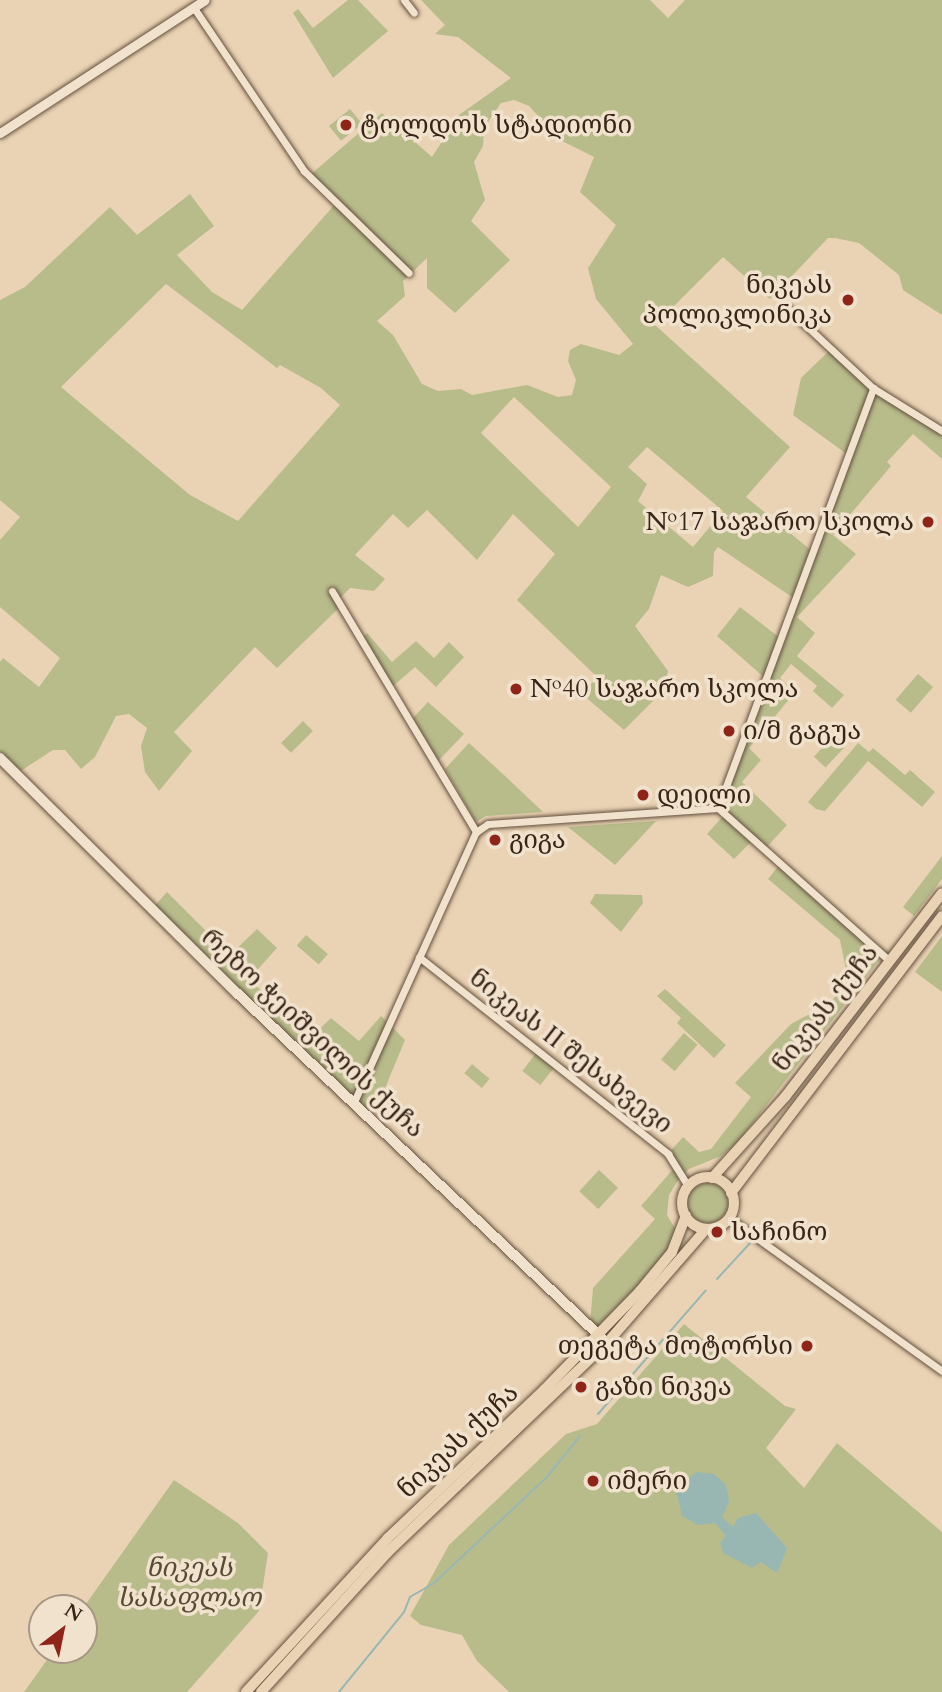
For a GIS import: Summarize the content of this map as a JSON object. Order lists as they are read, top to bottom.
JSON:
{
  "streets": {
    "main road": ["ნიკეას ქუჩა", "რეზო ჭეიშვილის ქუჩა"],
    "street": ["ნიკეას II შესახვევი"]
  },
  "crossings": [
    ["ნიკეას ქუჩა", "რეზო ჭეიშვილის ქუჩა"],
    ["ნიკეას ქუჩა", "ნიკეას II შესახვევი"]
  ],
  "parks": ["ნიკეას სასაფლაო"],
  "places": [
    "ტოლდოს სტადიონი",
    "ნიკეას პოლიკლინიკა",
    "№17 საჯარო სკოლა",
    "№40 საჯარო სკოლა",
    "ი/მ გაგუა",
    "დეილი",
    "გიგა",
    "საჩინო",
    "თეგეტა მოტორსი",
    "გაზი ნიკეა",
    "იმერი"
  ],
  "north": "top right"
}
